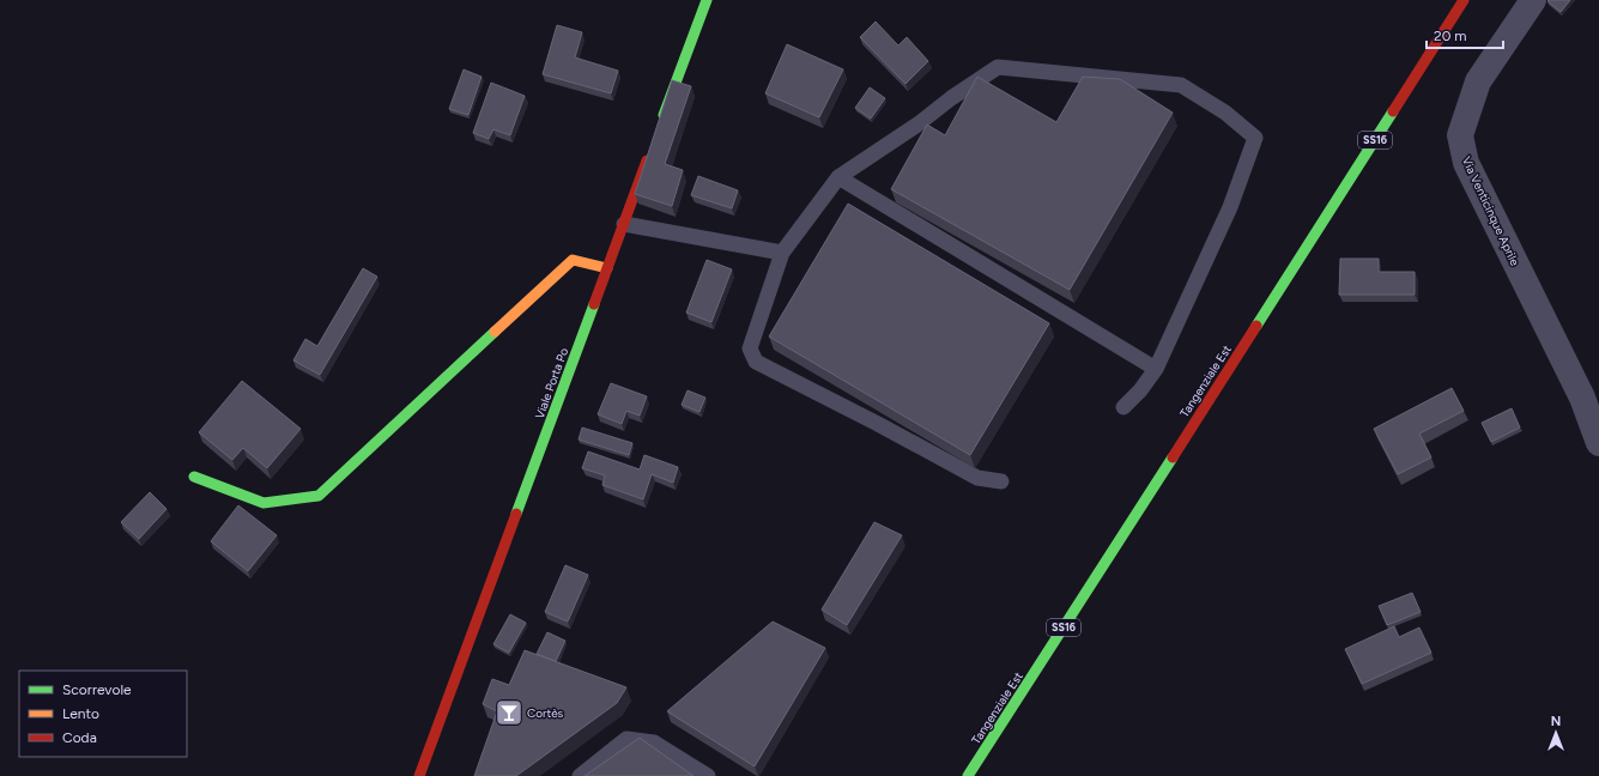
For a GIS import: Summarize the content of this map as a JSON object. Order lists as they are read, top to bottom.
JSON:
{
  "streets": {
    "main road": ["SS16", "Tangenziale Est", "Viale Porta Po"],
    "street": ["Via Venticinque Aprile"]
  },
  "places": {
    "bar": ["Cortès"]
  },
  "legend": ["Scorrevole", "Lento", "Coda"],
  "scale_bar": "20 m",
  "north": "top"
}
